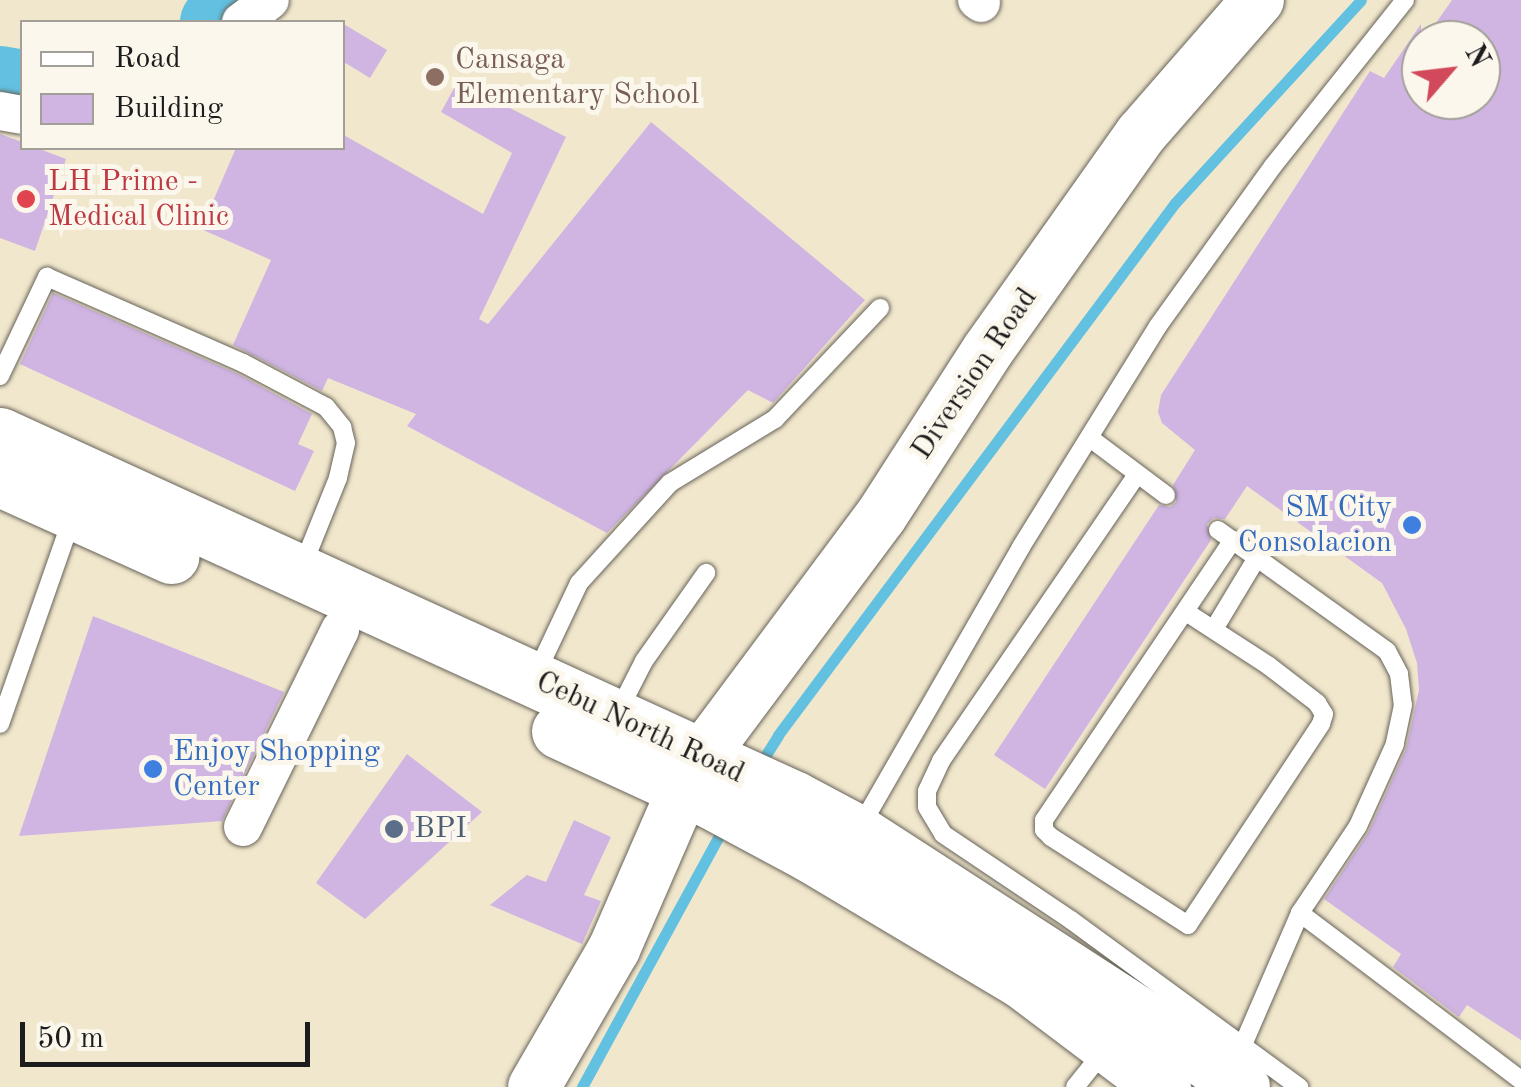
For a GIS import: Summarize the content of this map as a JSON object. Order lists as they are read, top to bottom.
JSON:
{
  "streets": {
    "main road": ["Cebu North Road"],
    "street": ["Diversion Road"]
  },
  "crossings": [
    ["Diversion Road", "Cebu North Road"]
  ],
  "places": [
    "Cansaga Elementary School",
    "LH Prime - Medical Clinic",
    "SM City Consolacion",
    "Enjoy Shopping Center",
    "BPI"
  ],
  "legend": ["Road", "Building"],
  "scale_bar": "50 m",
  "north": "top right"
}
